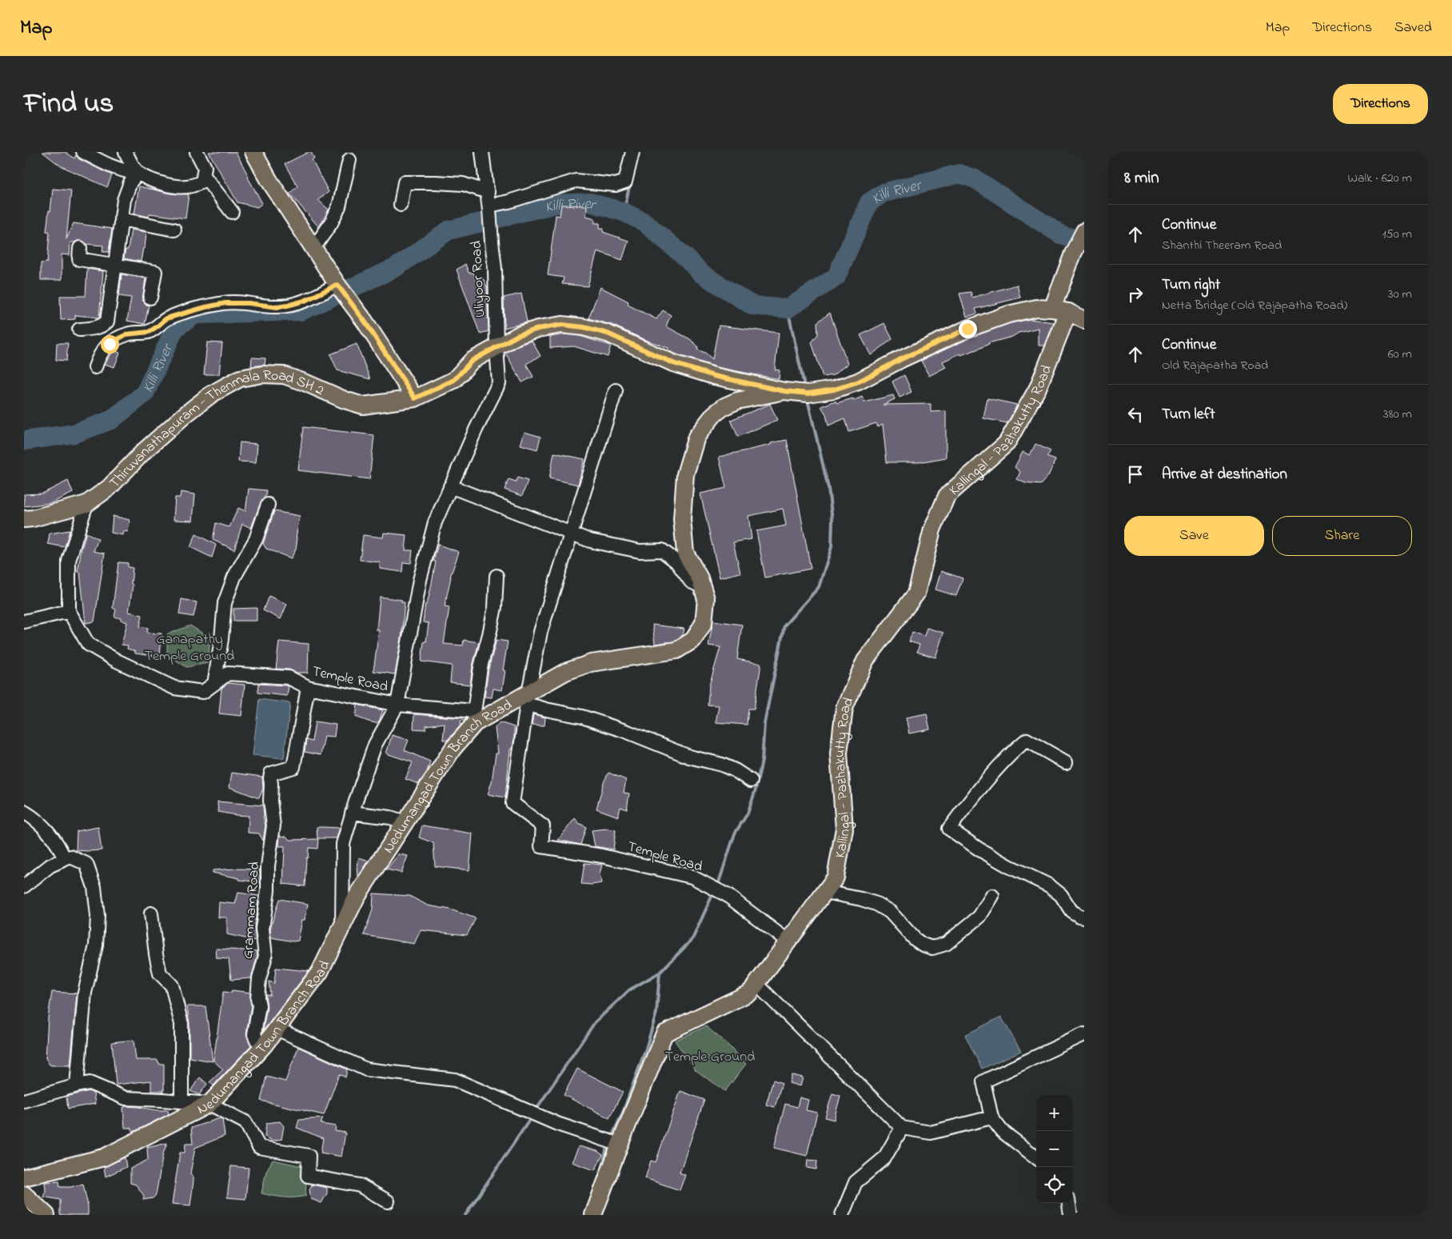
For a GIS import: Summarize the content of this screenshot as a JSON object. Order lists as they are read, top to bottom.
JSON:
{
  "streets": {
    "main road": ["Kallingal - Pazhakutty Road", "Thiruvanathapuram - Thenmala Road SH 2", "Nedumangad Town Branch Road"],
    "street": ["Uliyoor Road", "Temple Road", "Grammam Road"]
  },
  "crossings": [
    ["Uliyoor Road", "Thiruvanathapuram - Thenmala Road SH 2"],
    ["Uliyoor Road", "Temple Road"],
    ["Uliyoor Road", "Nedumangad Town Branch Road"],
    ["Kallingal - Pazhakutty Road", "Temple Road"],
    ["Thiruvanathapuram - Thenmala Road SH 2", "Nedumangad Town Branch Road"],
    ["Temple Road", "Nedumangad Town Branch Road"],
    ["Temple Road", "Grammam Road"],
    ["Nedumangad Town Branch Road", "Grammam Road"]
  ],
  "water": ["Killi River"],
  "parks": ["Ganapathy Temple Ground", "Temple Ground"],
  "page": {
    "header": "Map",
    "nav": ["Map", "Directions", "Saved"],
    "title": "Find us",
    "buttons": [
      "Directions",
      ["Save", "Share"]
    ],
    "heading": ["8 min", "Walk · 620 m"],
    "list": [
      ["Continue", "Shanthi Theeram Road", "150 m"],
      ["Turn right", "Netta Bridge (Old Rajapatha Road)", "30 m"],
      ["Continue", "Old Rajapatha Road", "60 m"],
      ["Turn left", "380 m"],
      "Arrive at destination"
    ],
    "map_buttons": ["+", "−"]
  }
}
